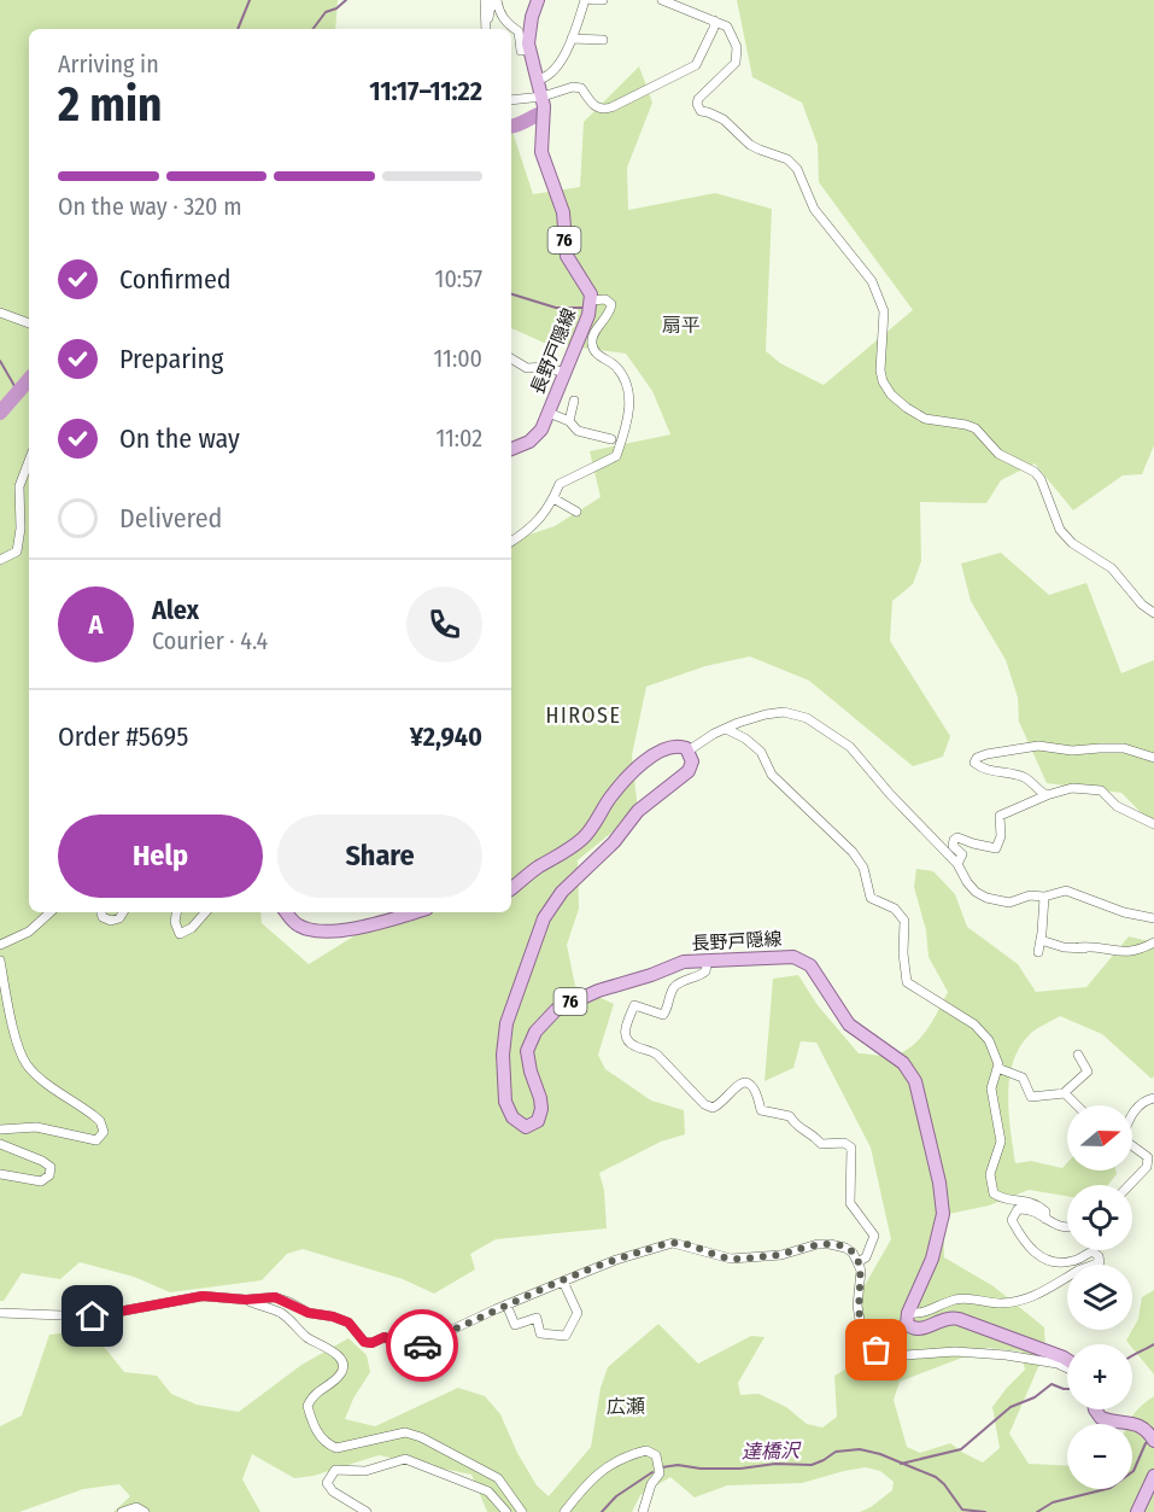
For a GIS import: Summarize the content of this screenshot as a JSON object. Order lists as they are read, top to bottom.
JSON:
{
  "streets": {
    "main road": ["76", "長野戸隠線"]
  },
  "districts": ["扇平", "HIROSE", "広瀬"],
  "water": ["達橋沢"],
  "north": "right",
  "page": {
    "heading": ["2 min", "Arriving in", "11:17–11:22"],
    "panel": [
      "Alex",
      "Courier · 4.4",
      "Order #5695",
      "¥2,940"
    ],
    "bar": "On the way · 320 m",
    "list": [
      ["Confirmed", "10:57"],
      ["Preparing", "11:00"],
      ["On the way", "11:02"],
      "Delivered"
    ],
    "round": "A",
    "buttons": ["Help", "Share"],
    "map_buttons": ["+", "−"]
  }
}
